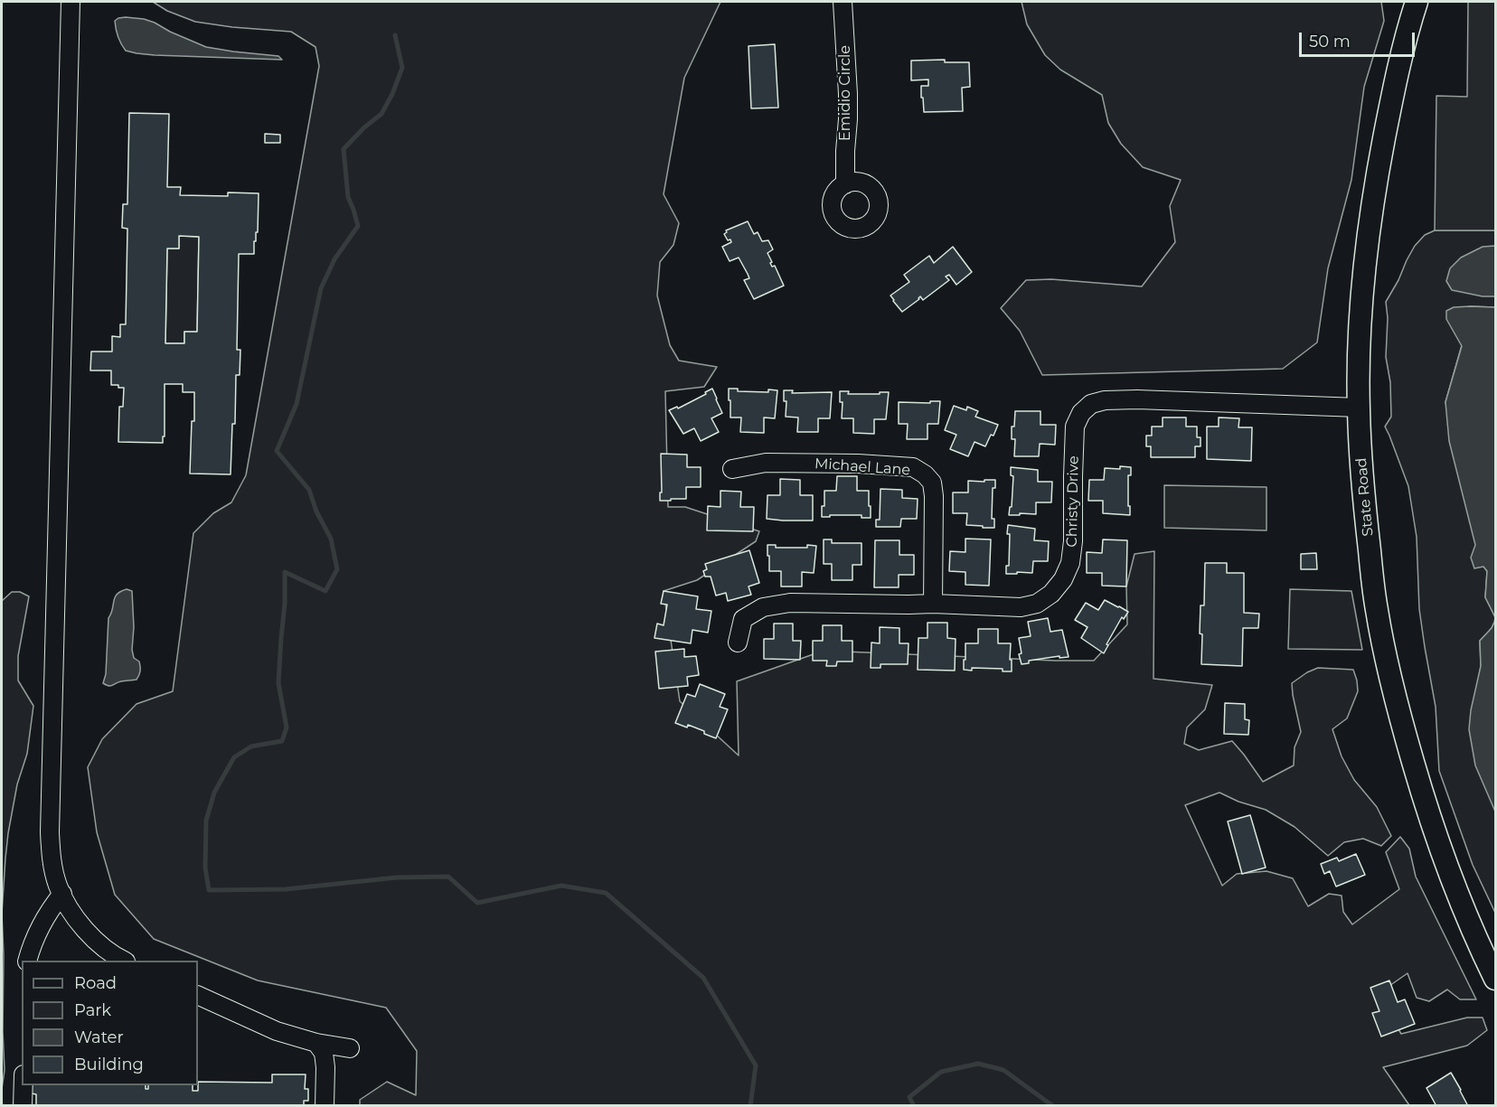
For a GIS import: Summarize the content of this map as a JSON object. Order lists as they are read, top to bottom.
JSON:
{
  "streets": {
    "main road": ["State Road"],
    "street": ["Emidio Circle", "Michael Lane", "Christy Drive"]
  },
  "crossings": [
    ["Michael Lane", "Christy Drive"],
    ["State Road", "Christy Drive"]
  ],
  "legend": [
    "Road",
    "Park",
    "Water",
    "Building"
  ],
  "scale_bar": "50 m"
}
